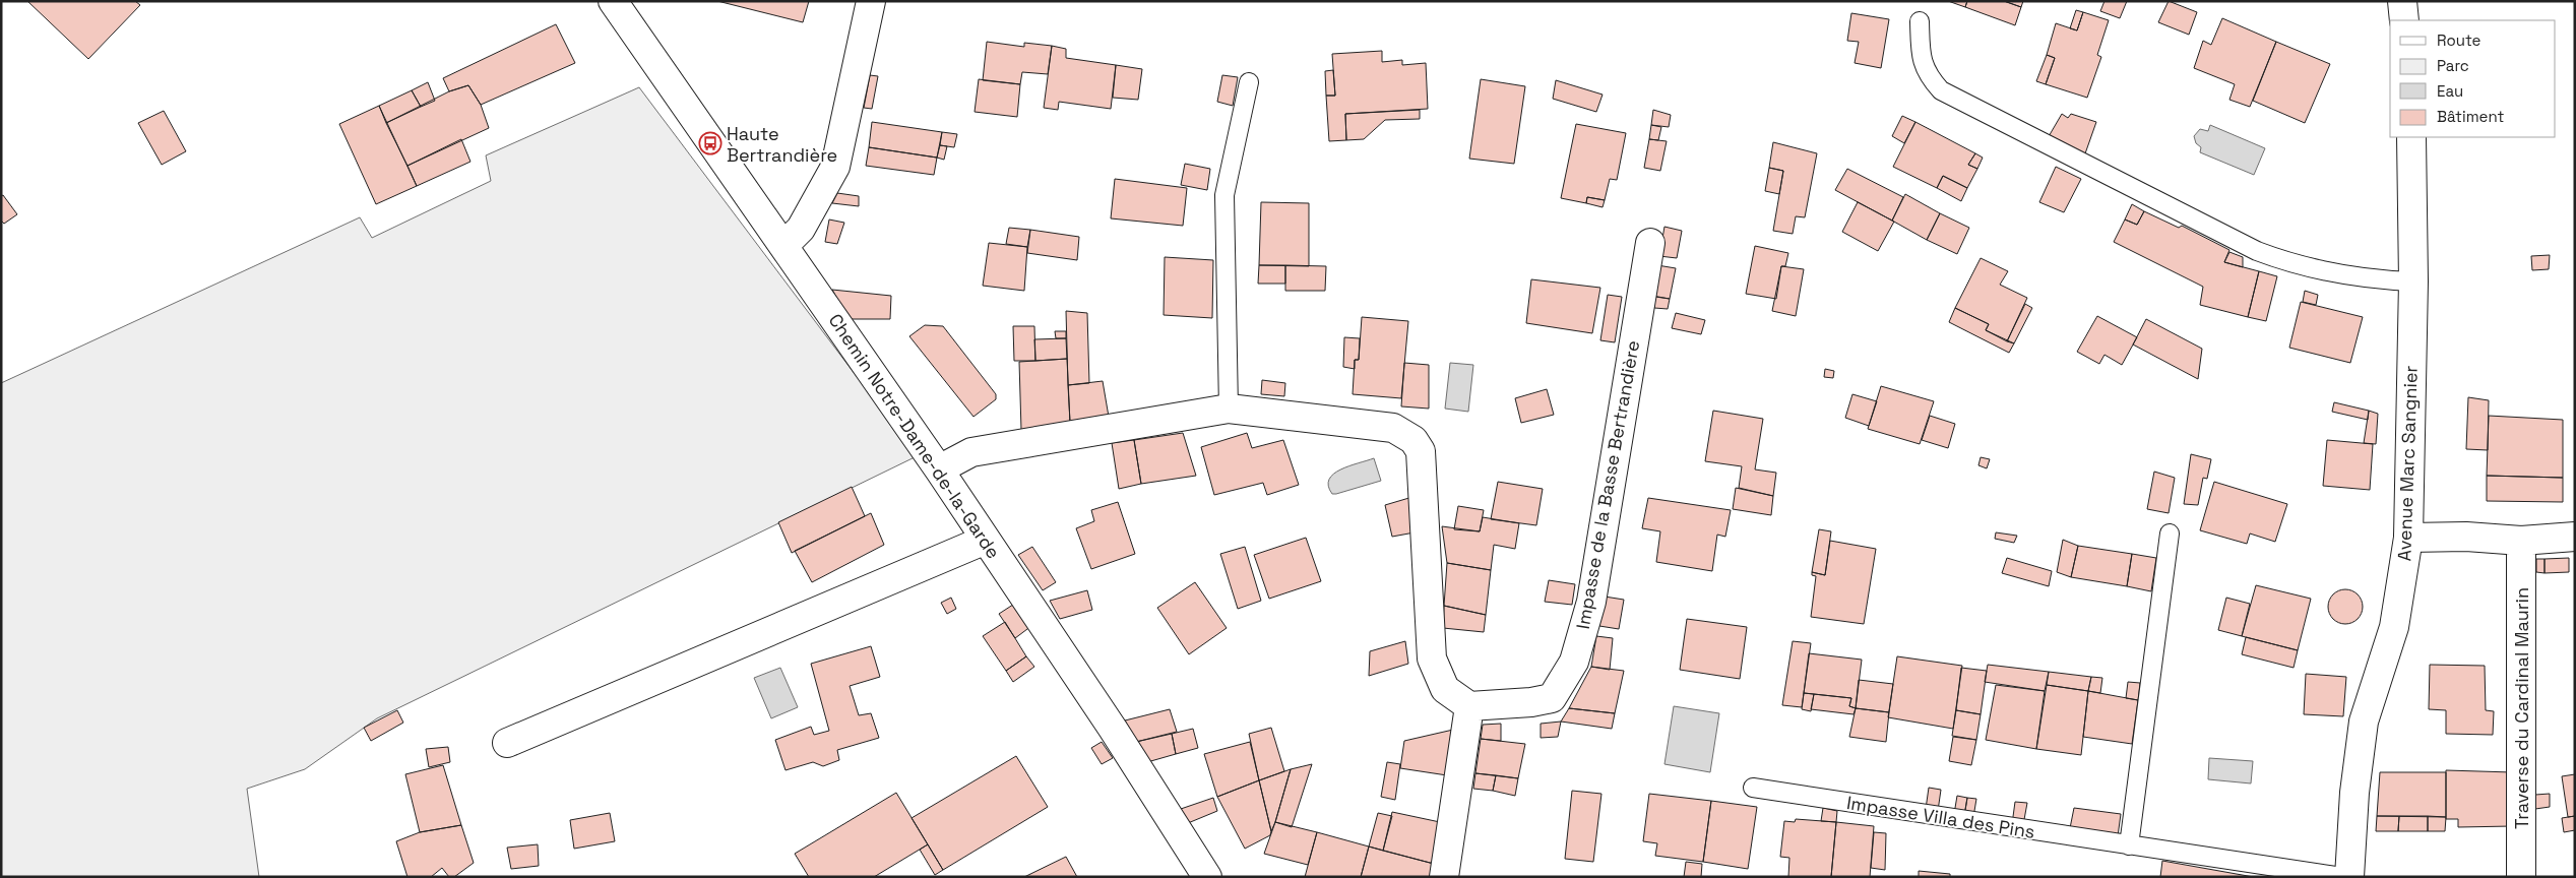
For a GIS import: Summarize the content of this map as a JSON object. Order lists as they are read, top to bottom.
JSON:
{
  "streets": {
    "street": [
      "Chemin Notre-Dame-de-la-Garde",
      "Avenue Marc Sangnier",
      "Impasse de la Basse Bertrandière",
      "Traverse du Cardinal Maurin"
    ],
    "lane": ["Impasse Villa des Pins"]
  },
  "places": {
    "bus stop": ["Haute Bertrandière"]
  },
  "legend": [
    "Route",
    "Parc",
    "Eau",
    "Bâtiment"
  ]
}
